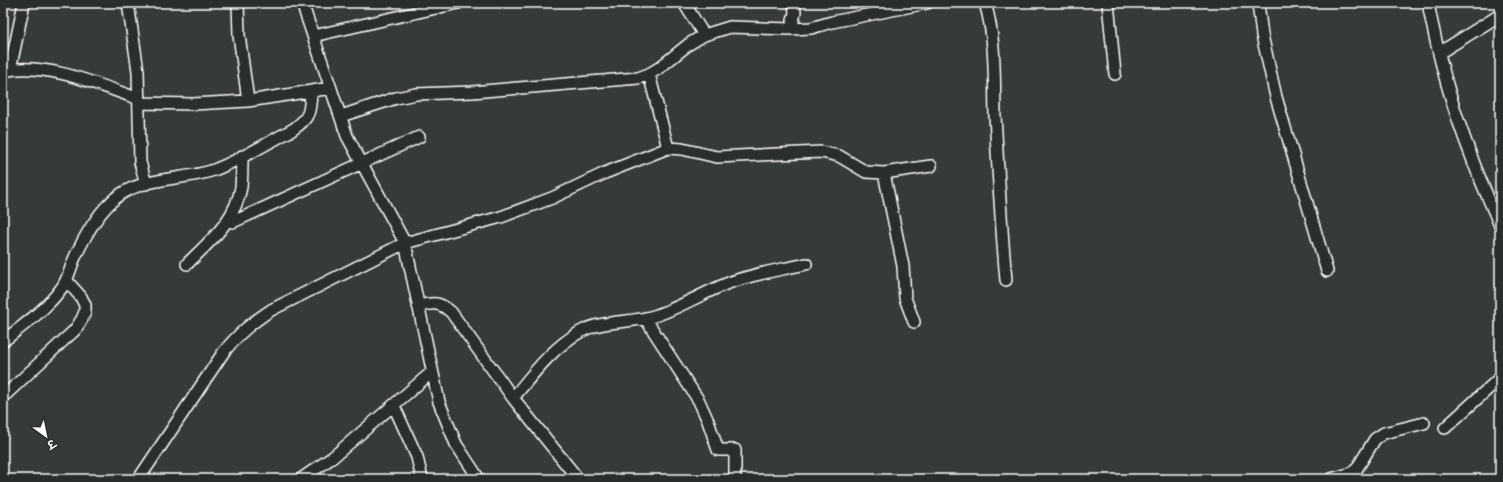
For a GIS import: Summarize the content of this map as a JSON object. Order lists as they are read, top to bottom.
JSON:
{
  "north": "bottom right"
}
